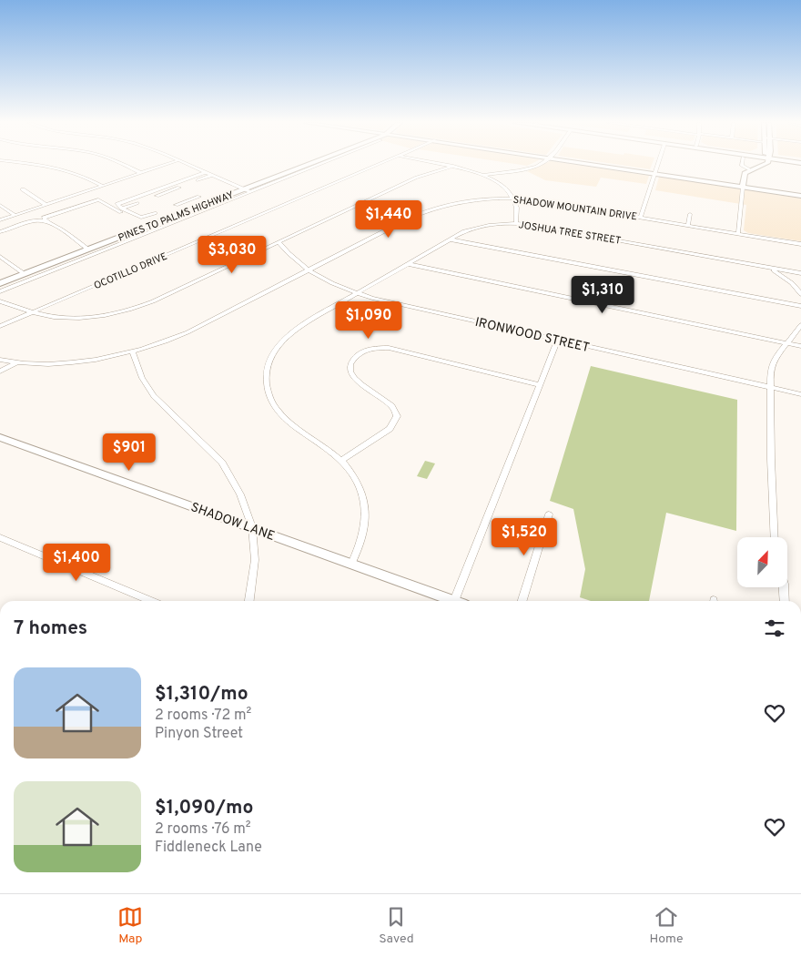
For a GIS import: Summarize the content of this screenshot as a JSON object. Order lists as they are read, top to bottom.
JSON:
{
  "streets": {
    "main road": ["PINES TO PALMS HIGHWAY"],
    "street": [
      "SHADOW MOUNTAIN DRIVE",
      "JOSHUA TREE STREET",
      "OCOTILLO DRIVE",
      "IRONWOOD STREET",
      "SHADOW LANE"
    ]
  },
  "crossings": [
    ["SHADOW MOUNTAIN DRIVE", "IRONWOOD STREET"],
    ["JOSHUA TREE STREET", "IRONWOOD STREET"],
    ["JOSHUA TREE STREET", "SHADOW LANE"]
  ],
  "north": "top right",
  "page": {
    "price": [
      "$1,440",
      "$3,030",
      "$1,310",
      "$1,090",
      "$901",
      "$1,520",
      "$1,400"
    ],
    "heading": "7 homes",
    "list": [
      {
        "name": "$1,310/mo",
        "note": "2 rooms · 72 m² · Pinyon Street"
      },
      {
        "name": "$1,090/mo",
        "note": "2 rooms · 76 m² · Fiddleneck Lane"
      }
    ],
    "tabs": ["Map", "Saved", "Home"]
  }
}
